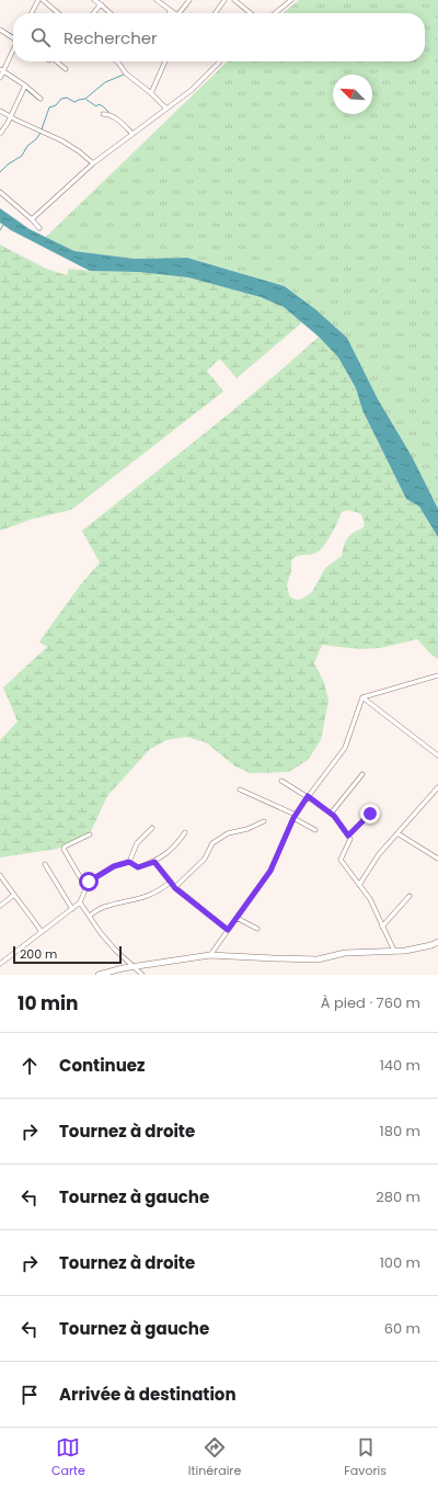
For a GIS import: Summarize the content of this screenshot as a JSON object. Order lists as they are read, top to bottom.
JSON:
{
  "scale_bar": "200 m",
  "north": "top left",
  "page": {
    "search": "Rechercher",
    "scale": "200 m",
    "heading": ["10 min", "À pied · 760 m"],
    "list": [
      ["Continuez", "140 m"],
      ["Tournez à droite", "180 m"],
      ["Tournez à gauche", "280 m"],
      ["Tournez à droite", "100 m"],
      ["Tournez à gauche", "60 m"],
      "Arrivée à destination"
    ],
    "nav": ["Carte", "Itinéraire", "Favoris"]
  }
}
